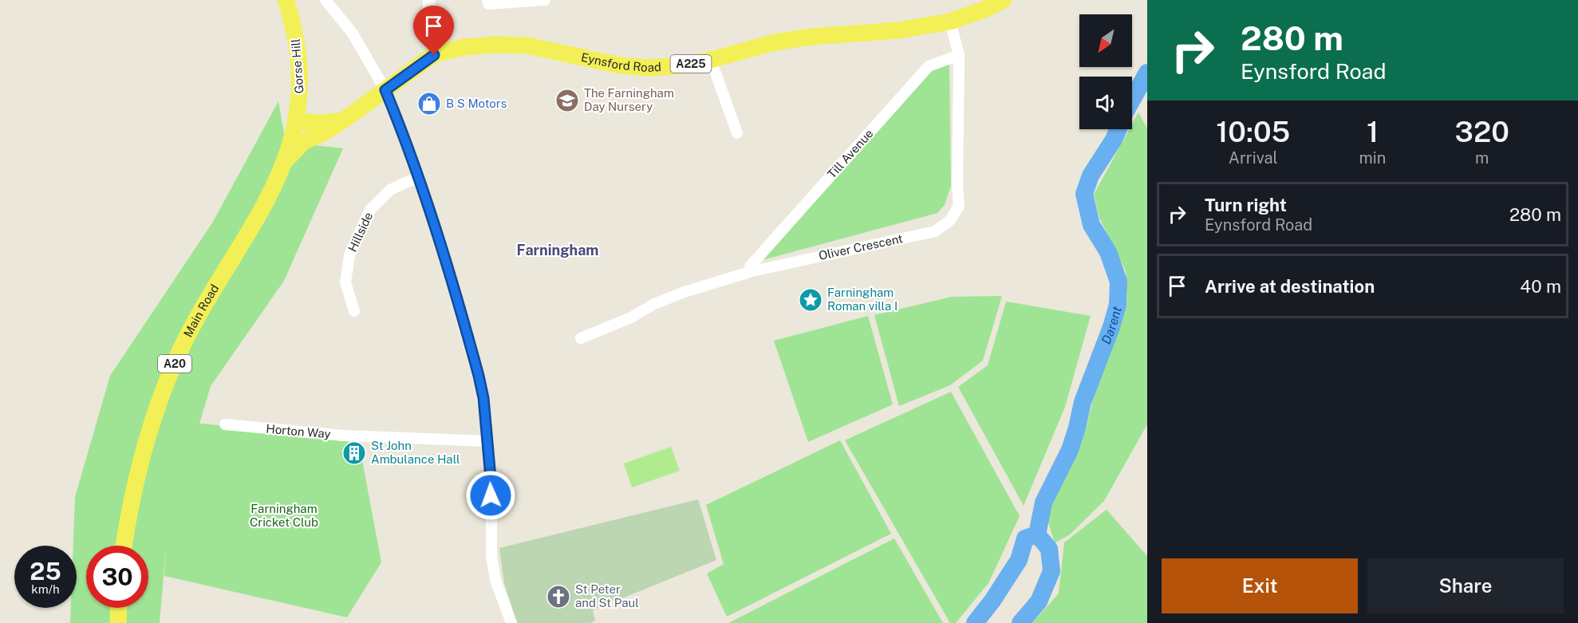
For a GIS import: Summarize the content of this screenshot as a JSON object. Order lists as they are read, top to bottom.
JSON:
{
  "streets": {
    "main road": [
      "Eynsford Road",
      "A225",
      "Gorse Hill",
      "Main Road",
      "A20"
    ],
    "street": [
      "Till Avenue",
      "Hillside",
      "Oliver Crescent",
      "Horton Way"
    ]
  },
  "crossings": [
    ["Eynsford Road", "Gorse Hill"],
    ["Eynsford Road", "Oliver Crescent"],
    ["Eynsford Road", "Main Road"],
    ["Gorse Hill", "Main Road"],
    ["Till Avenue", "Oliver Crescent"]
  ],
  "districts": ["Farningham"],
  "water": ["Darent"],
  "parks": ["Farningham Cricket Club"],
  "places": {
    "school or university": ["The Farningham Day Nursery"],
    "shop": ["B S Motors"],
    "place": ["Farningham Roman villa I"],
    "building": ["St John Ambulance Hall"],
    "church": ["St Peter and St Paul"]
  },
  "north": "bottom left",
  "page": {
    "turn": ["280 m", "Eynsford Road"],
    "eta": [
      "10:05",
      "Arrival",
      "1",
      "min",
      "320",
      "m"
    ],
    "list": [
      {
        "name": "Turn right",
        "note": "Eynsford Road",
        "value": "280 m"
      },
      {
        "name": "Arrive at destination",
        "value": "40 m"
      }
    ],
    "speed": "25 km/h",
    "limit": "30",
    "buttons": ["Exit", "Share"]
  }
}
